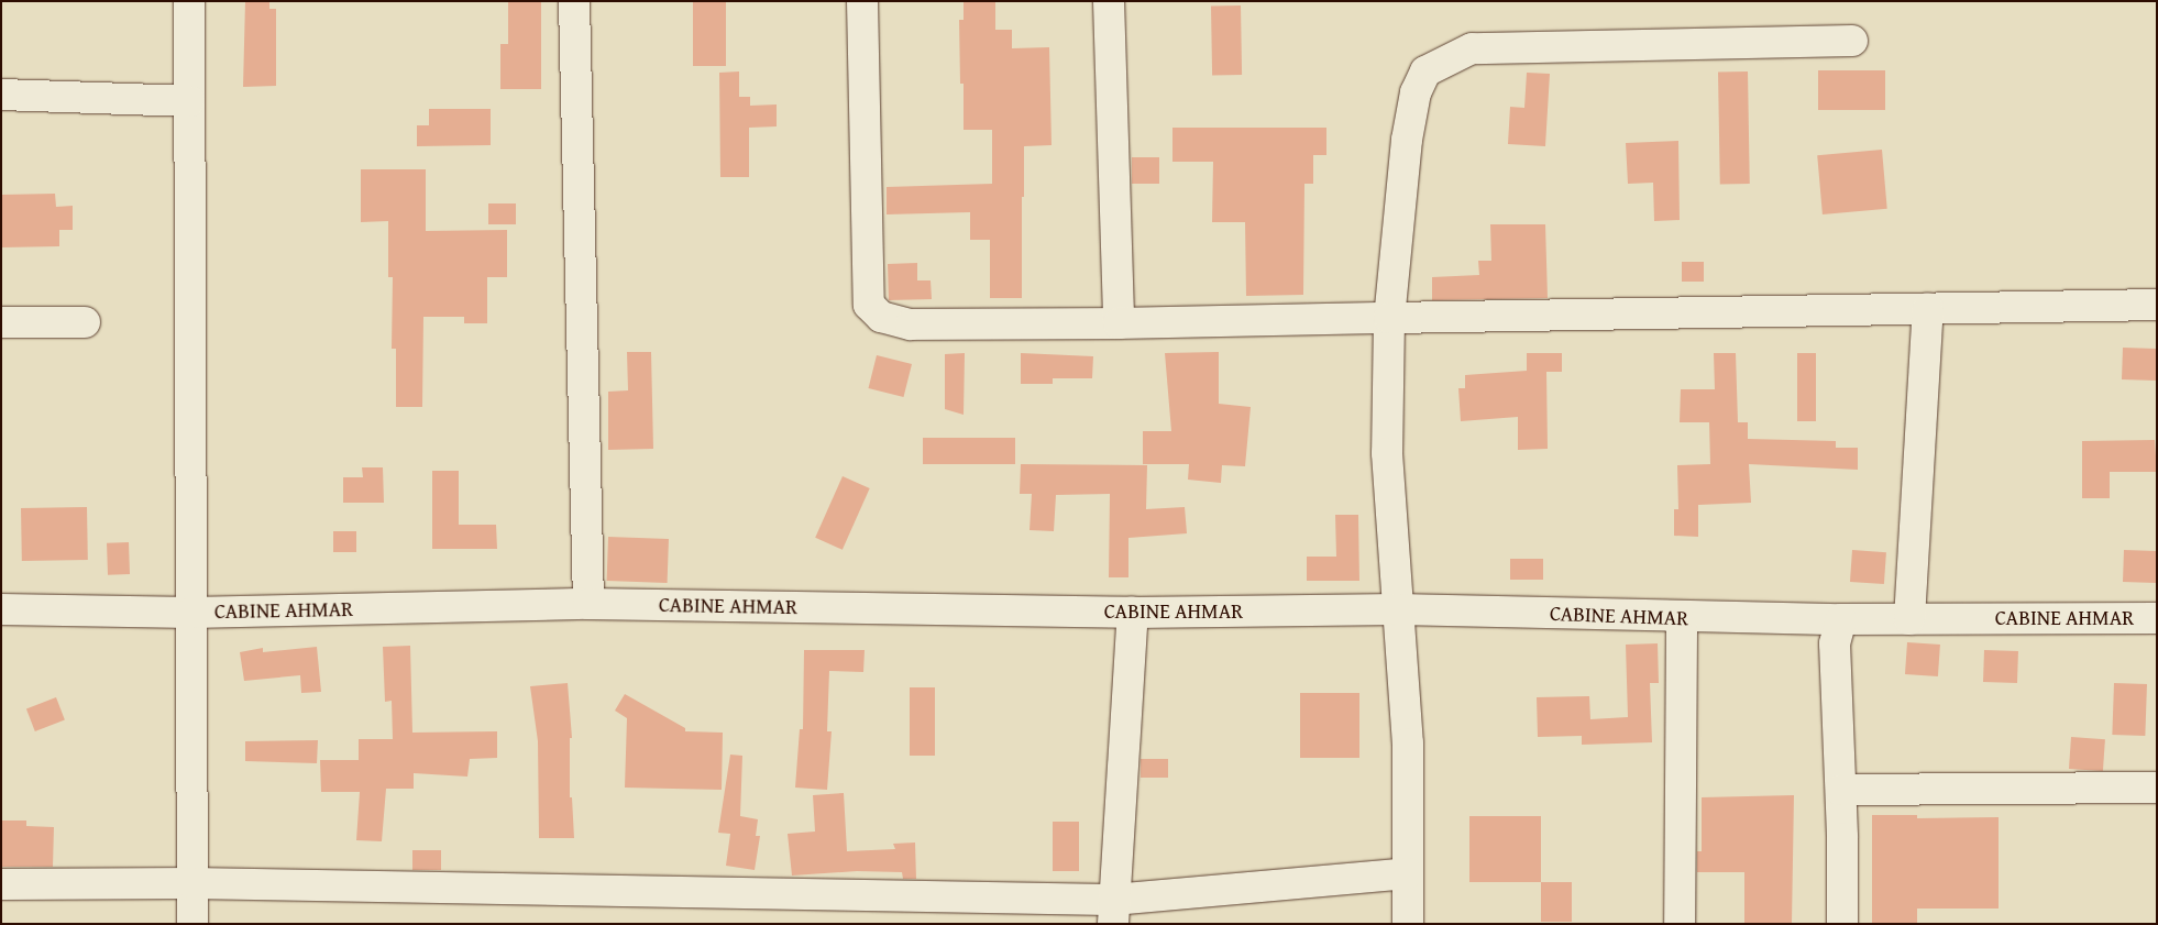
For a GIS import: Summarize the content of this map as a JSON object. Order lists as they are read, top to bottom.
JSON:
{
  "streets": {
    "street": ["CABINE AHMAR"]
  }
}
